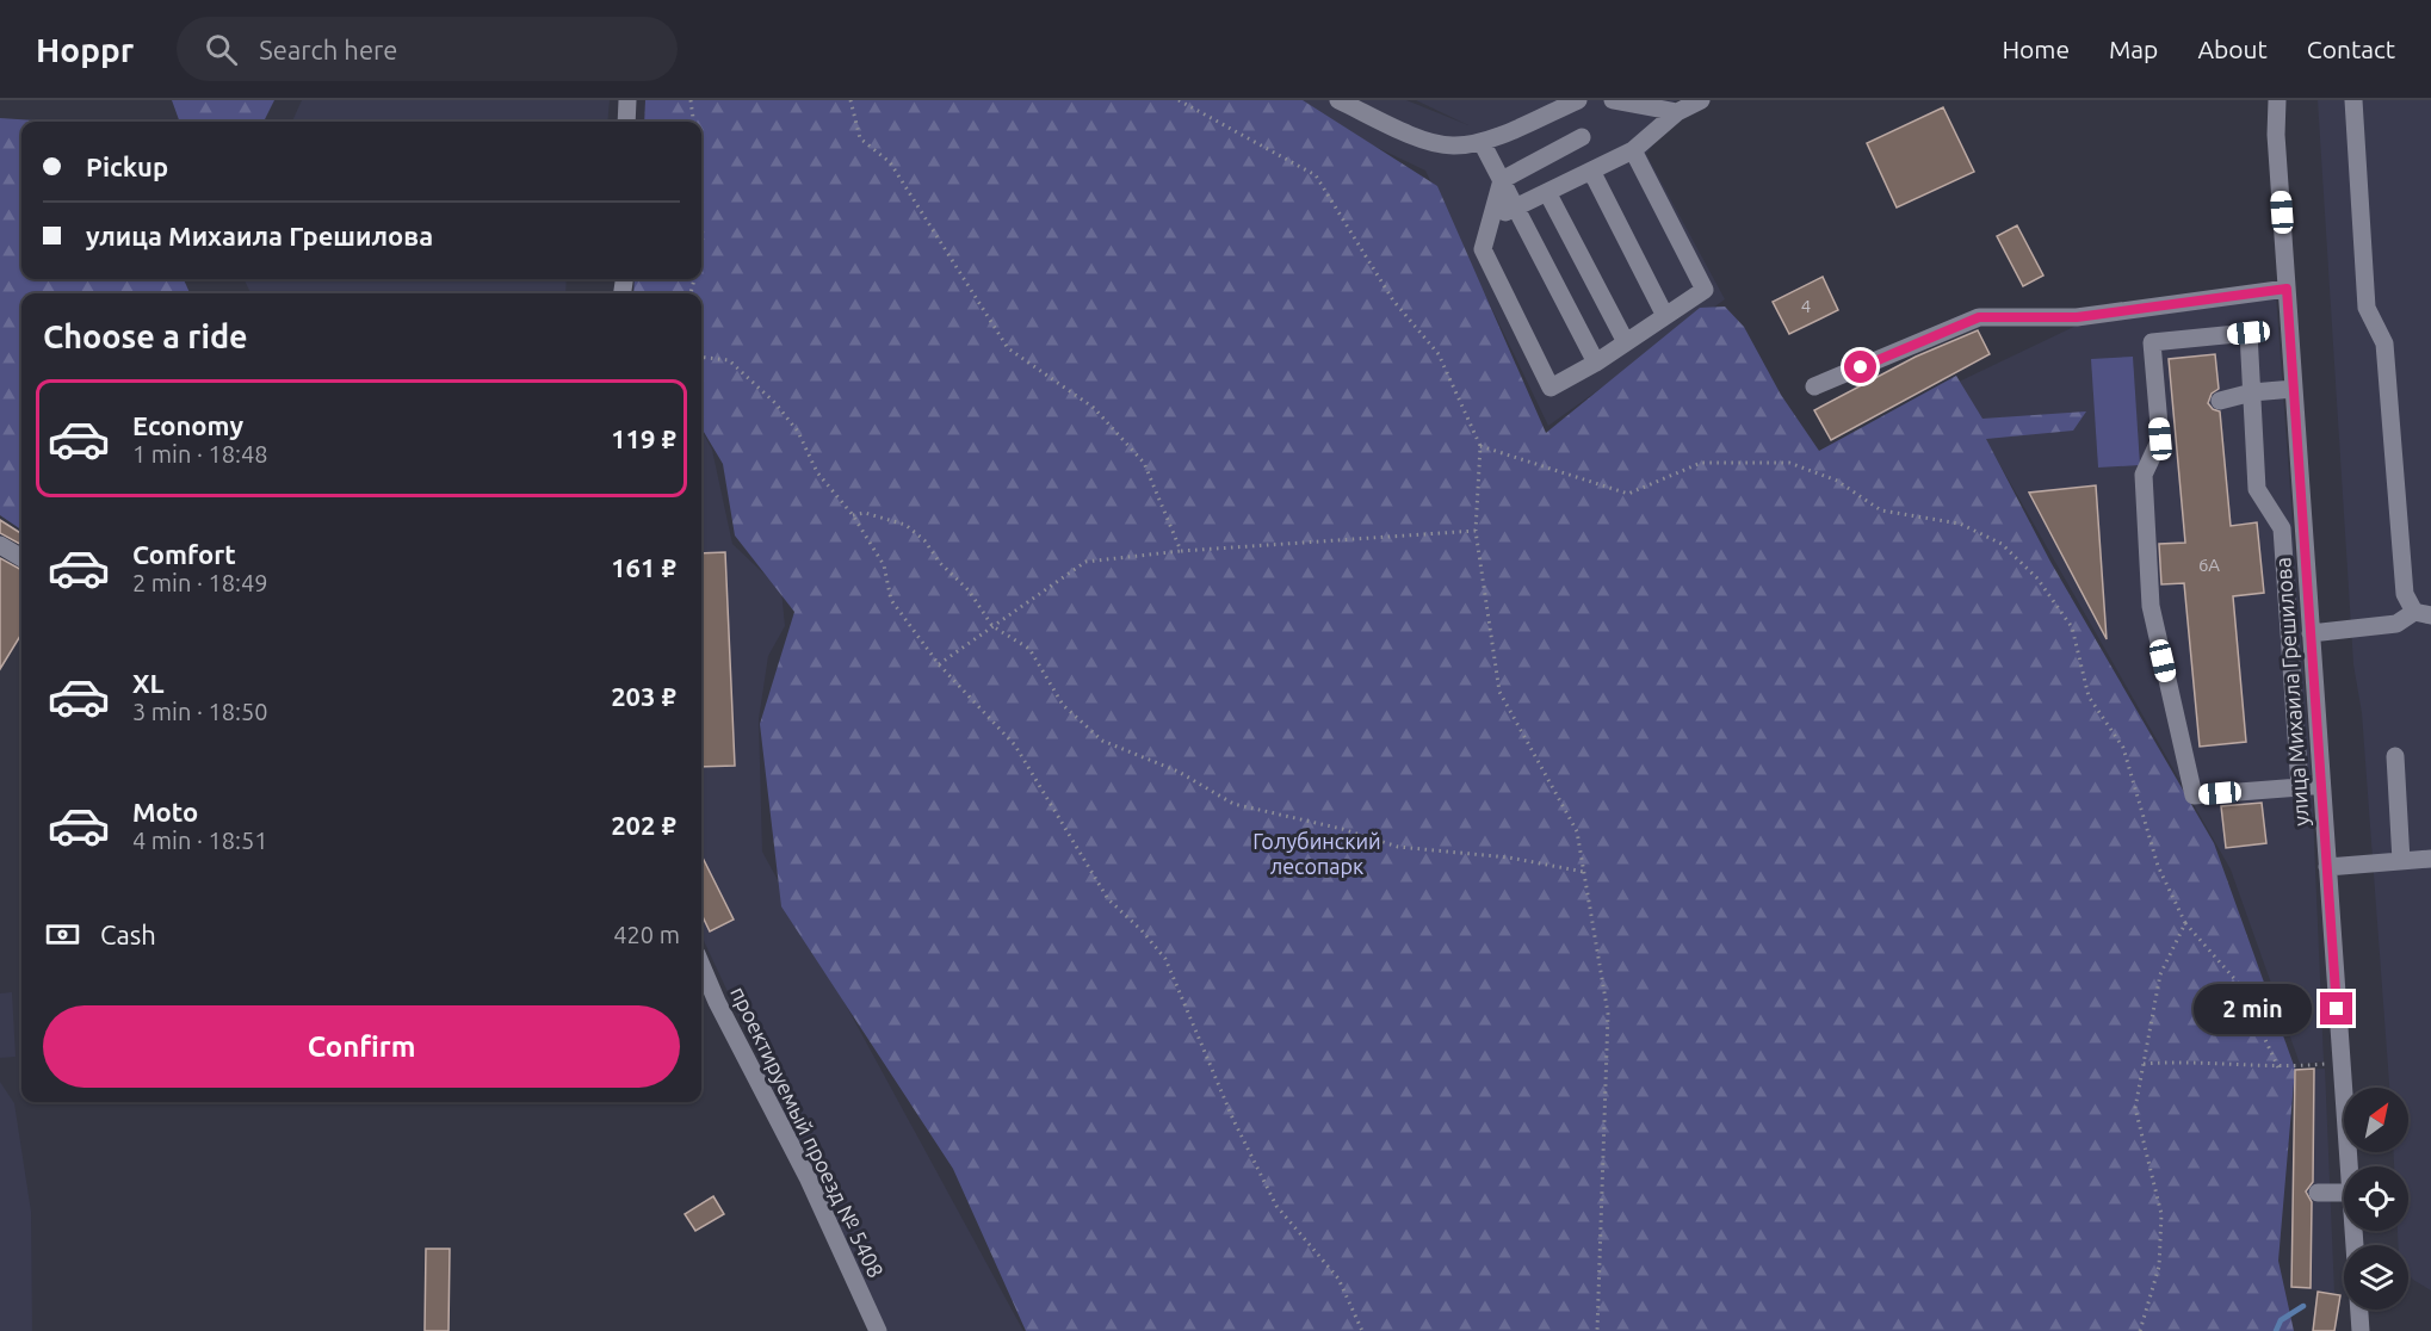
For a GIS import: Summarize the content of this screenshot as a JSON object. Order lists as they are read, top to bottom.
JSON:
{
  "streets": {
    "street": ["улица Михаила Грешилова", "проектируемый проезд № 5408"]
  },
  "parks": ["Голубинский лесопарк"],
  "house_numbers": ["4", "6А"],
  "north": "top right",
  "page": {
    "header": "Hoppr",
    "search": "Search here",
    "nav": [
      "Home",
      "Map",
      "About",
      "Contact"
    ],
    "banner": ["Pickup", "улица Михаила Грешилова"],
    "heading": "Choose a ride",
    "list": [
      {
        "name": "Economy",
        "note": "1 min · 18:48",
        "value": "119 ₽"
      },
      {
        "name": "Comfort",
        "note": "2 min · 18:49",
        "value": "161 ₽"
      },
      {
        "name": "XL",
        "note": "3 min · 18:50",
        "value": "203 ₽"
      },
      {
        "name": "Moto",
        "note": "4 min · 18:51",
        "value": "202 ₽"
      }
    ],
    "pay": ["Cash", "420 m"],
    "bubble": "2 min",
    "buttons": "Confirm"
  }
}
